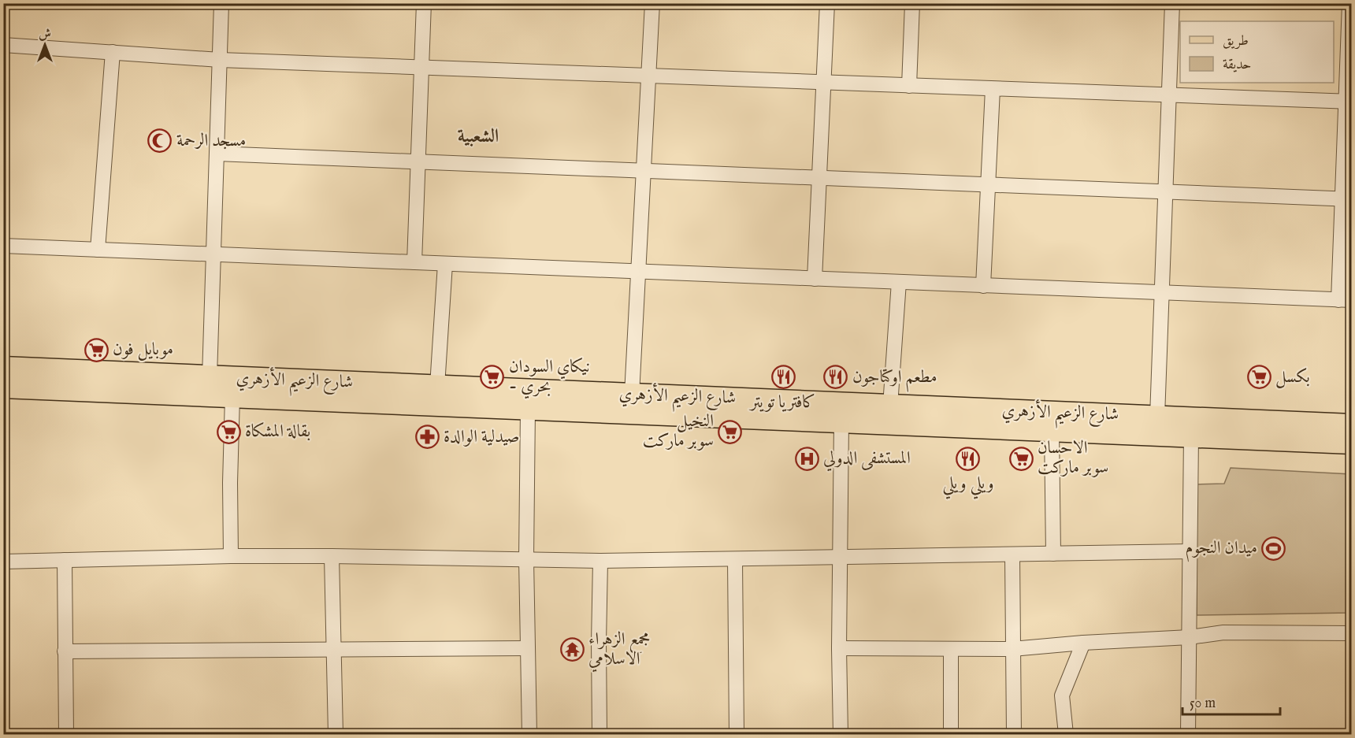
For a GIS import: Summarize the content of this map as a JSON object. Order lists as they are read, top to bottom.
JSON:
{
  "streets": {
    "main road": ["شارع الزعيم الأزهري"]
  },
  "districts": ["الشعبية"],
  "places": {
    "mosque": ["مسجد الرحمة"],
    "supermarket": [
      "موبايل فون",
      "نيكاي السودان - بحري",
      "بكسل",
      "بقالة المشكاة",
      "النخيل سوبر ماركت",
      "الاحسان سوبر ماركت"
    ],
    "restaurant": ["كافتريا تويتر", "مطعم اوكتاجون", "ويلي ويلي"],
    "pharmacy": ["صيدلية الوالدة"],
    "hospital": ["المستشفى الدولي"],
    "sports": ["ميدان النجوم"],
    "temple": ["مجمع الزهراء الاسلامي"]
  },
  "legend": ["طريق", "حديقة"],
  "scale_bar": "50 m",
  "north": "top"
}
